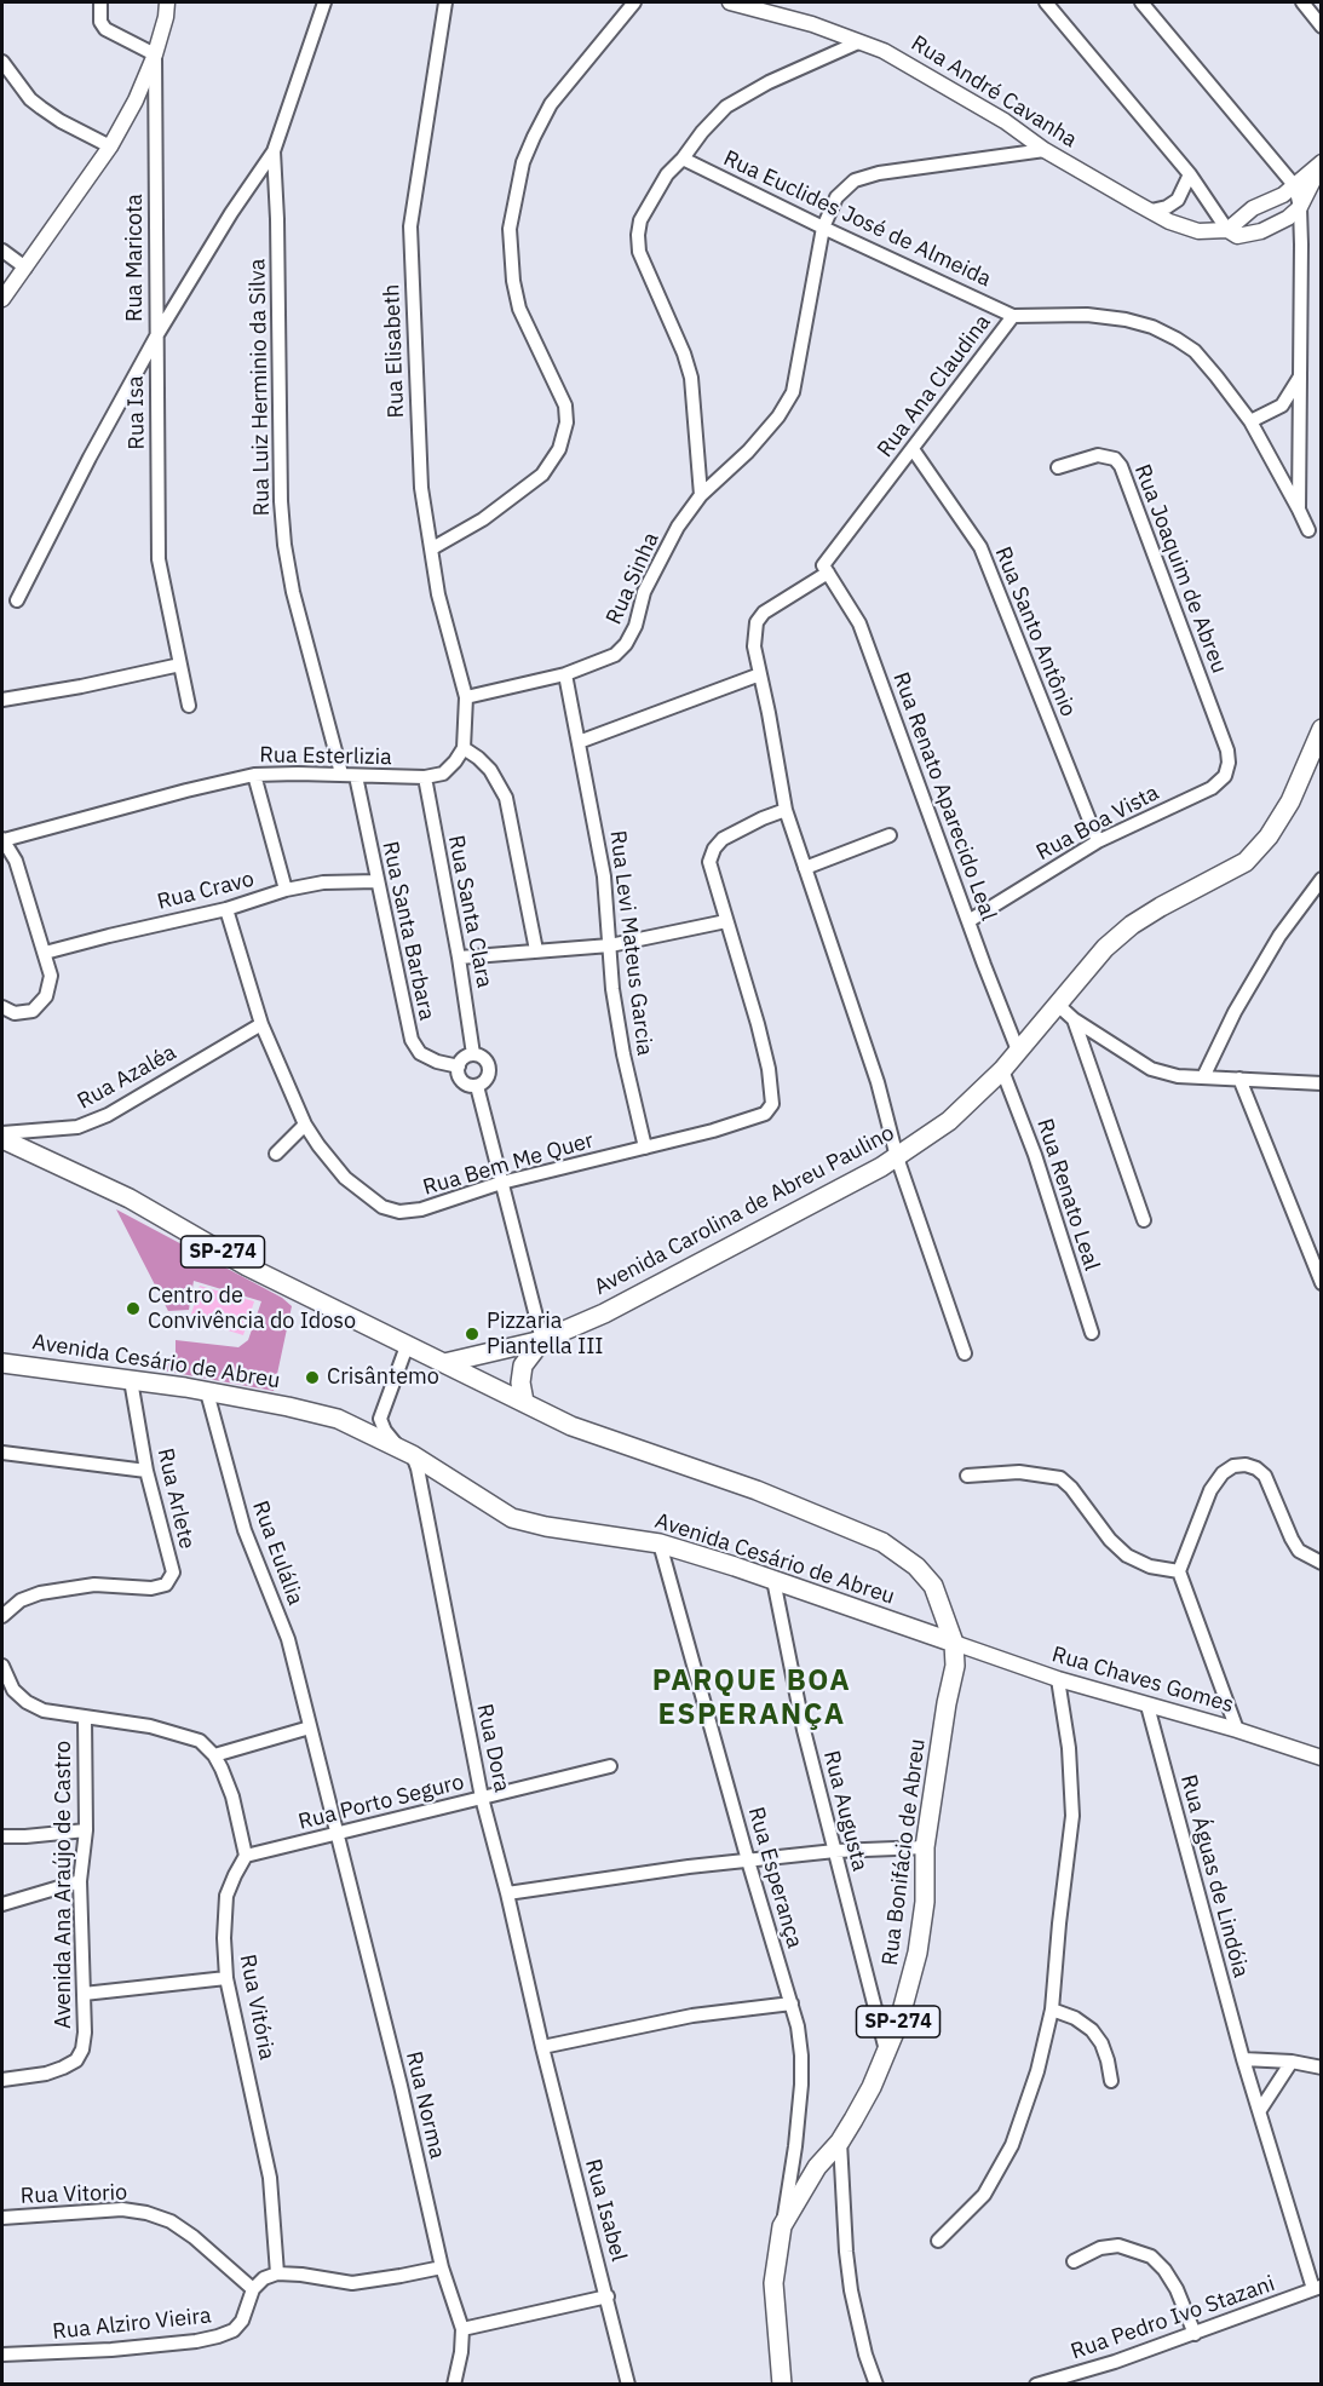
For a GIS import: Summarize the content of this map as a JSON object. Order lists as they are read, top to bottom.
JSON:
{
  "streets": {
    "main road": [
      "Avenida Carolina de Abreu Paulino",
      "SP-274",
      "Avenida Cesário de Abreu",
      "Rua Bonifácio de Abreu"
    ],
    "street": [
      "Rua André Cavanha",
      "Rua Euclides José de Almeida",
      "Rua Maricota",
      "Rua Elisabeth",
      "Rua Ana Claudina",
      "Rua Luiz Herminio da Silva",
      "Rua Isa",
      "Rua Joaquim de Abreu",
      "Rua Sinha",
      "Rua Santo Antônio",
      "Rua Esterlizia",
      "Rua Renato Aparecido Leal",
      "Rua Boa Vista",
      "Rua Cravo",
      "Rua Santa Clara",
      "Rua Santa Barbara",
      "Rua Levi Mateus Garcia",
      "Rua Azaléa",
      "Rua Bem Me Quer",
      "Rua Renato Leal",
      "Rua Arlete",
      "Rua Eulália",
      "Rua Chaves Gomes",
      "Rua Dora",
      "Rua Porto Seguro",
      "Rua Augusta",
      "Rua Águas de Lindóia",
      "Rua Esperança",
      "Avenida Ana Araújo de Castro",
      "Rua Vitória",
      "Rua Norma",
      "Rua Vitorio",
      "Rua Isabel",
      "Rua Pedro Ivo Stazani",
      "Rua Alziro Vieira"
    ]
  },
  "crossings": [
    ["Rua André Cavanha", "Rua Ana Claudina"],
    ["Rua André Cavanha", "Rua Sinha"],
    ["Rua Euclides José de Almeida", "Rua Ana Claudina"],
    ["Rua Euclides José de Almeida", "Rua Sinha"],
    ["Rua Maricota", "Rua Isa"],
    ["Rua Elisabeth", "Rua Sinha"],
    ["Rua Ana Claudina", "Rua Santo Antônio"],
    ["Rua Ana Claudina", "Rua Renato Aparecido Leal"],
    ["Rua Ana Claudina", "Avenida Carolina de Abreu Paulino"],
    ["Rua Luiz Herminio da Silva", "Rua Esterlizia"],
    ["Rua Joaquim de Abreu", "Rua Boa Vista"],
    ["Rua Sinha", "Rua Levi Mateus Garcia"],
    ["Rua Santo Antônio", "Rua Boa Vista"],
    ["Rua Esterlizia", "Rua Santa Clara"],
    ["Rua Esterlizia", "Rua Santa Barbara"],
    ["Rua Renato Aparecido Leal", "Rua Boa Vista"],
    ["Rua Renato Aparecido Leal", "Avenida Carolina de Abreu Paulino"],
    ["Rua Cravo", "Rua Santa Barbara"],
    ["Rua Cravo", "Rua Bem Me Quer"],
    ["Rua Santa Clara", "Rua Santa Barbara"],
    ["Rua Levi Mateus Garcia", "Rua Bem Me Quer"],
    ["Rua Azaléa", "Rua Bem Me Quer"],
    ["Rua Azaléa", "SP-274"],
    ["Rua Renato Leal", "Avenida Carolina de Abreu Paulino"],
    ["Avenida Carolina de Abreu Paulino", "SP-274"],
    ["Avenida Carolina de Abreu Paulino", "Rua Bonifácio de Abreu"],
    ["SP-274", "Rua Bonifácio de Abreu"],
    ["Avenida Cesário de Abreu", "Rua Arlete"],
    ["Avenida Cesário de Abreu", "Rua Eulália"],
    ["Avenida Cesário de Abreu", "Rua Chaves Gomes"],
    ["Avenida Cesário de Abreu", "Rua Dora"],
    ["Avenida Cesário de Abreu", "Rua Augusta"],
    ["Avenida Cesário de Abreu", "Rua Bonifácio de Abreu"],
    ["Avenida Cesário de Abreu", "Rua Esperança"],
    ["Rua Eulália", "Rua Porto Seguro"],
    ["Rua Eulália", "Rua Norma"],
    ["Rua Chaves Gomes", "Rua Bonifácio de Abreu"],
    ["Rua Chaves Gomes", "Rua Águas de Lindóia"],
    ["Rua Dora", "Rua Porto Seguro"],
    ["Rua Dora", "Rua Isabel"],
    ["Rua Porto Seguro", "Rua Vitória"],
    ["Rua Porto Seguro", "Rua Norma"],
    ["Rua Augusta", "Rua Bonifácio de Abreu"],
    ["Rua Bonifácio de Abreu", "Rua Esperança"],
    ["Rua Águas de Lindóia", "Rua Pedro Ivo Stazani"],
    ["Rua Vitorio", "Rua Alziro Vieira"]
  ],
  "districts": ["PARQUE BOA ESPERANÇA"],
  "places": ["Centro de Convivência do Idoso", "Pizzaria Piantella III", "Crisântemo"]
}
